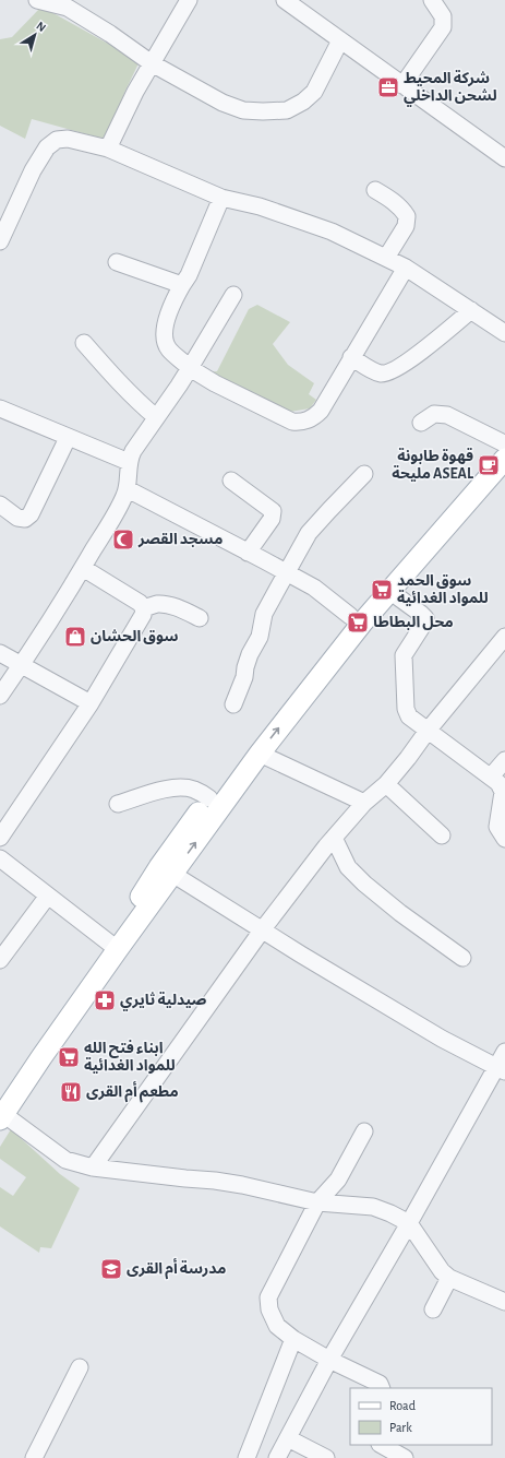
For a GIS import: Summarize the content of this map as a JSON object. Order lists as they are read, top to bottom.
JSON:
{
  "places": {
    "office": ["شركة المحيط لشحن الداخلي"],
    "cafe": ["قهوة طابونة مليحة ASEAL"],
    "mosque": ["مسجد القصر"],
    "supermarket": ["سوق الحمد للمواد الغدائية", "محل البطاطا", "ابناء فتح الله للمواد الغدائية"],
    "shop": ["سوق الحشان"],
    "pharmacy": ["صيدلية ثايري"],
    "restaurant": ["مطعم أم القرى"],
    "school or university": ["مدرسة أم القرى"]
  },
  "legend": ["Road", "Park"],
  "north": "top right"
}
